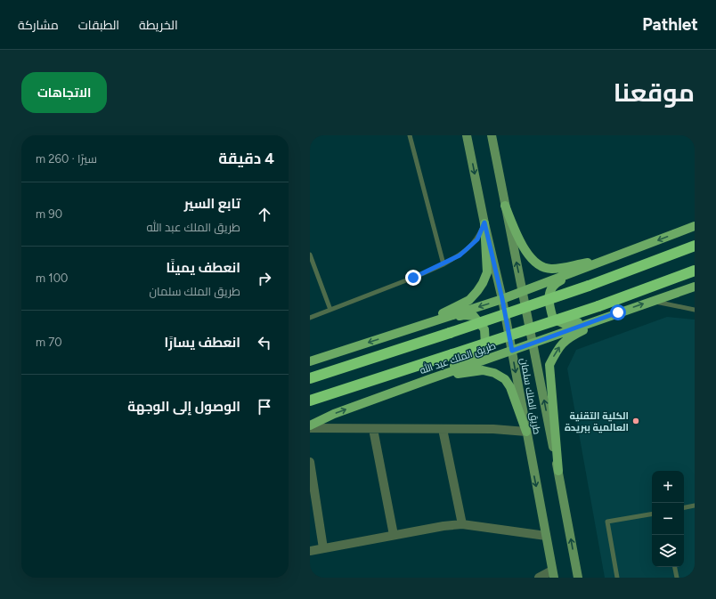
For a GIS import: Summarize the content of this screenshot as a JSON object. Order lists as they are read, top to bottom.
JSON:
{
  "streets": {
    "highway": ["طريق الملك عبد الله"],
    "main road": ["طريق الملك سلمان"]
  },
  "crossings": [
    ["طريق الملك عبد الله", "طريق الملك سلمان"]
  ],
  "places": ["الكلية التقنية العالمية ببريدة"],
  "page": {
    "header": "Pathlet",
    "nav": ["الخريطة", "الطبقات", "مشاركة"],
    "title": "موقعنا",
    "buttons": "الاتجاهات",
    "heading": ["4 دقيقة", "سيرًا · 260 m"],
    "list": [
      ["تابع السير", "طريق الملك عبد الله", "90 m"],
      ["انعطف يمينًا", "طريق الملك سلمان", "100 m"],
      ["انعطف يسارًا", "70 m"],
      "الوصول إلى الوجهة"
    ],
    "map_buttons": ["+", "−"]
  }
}
